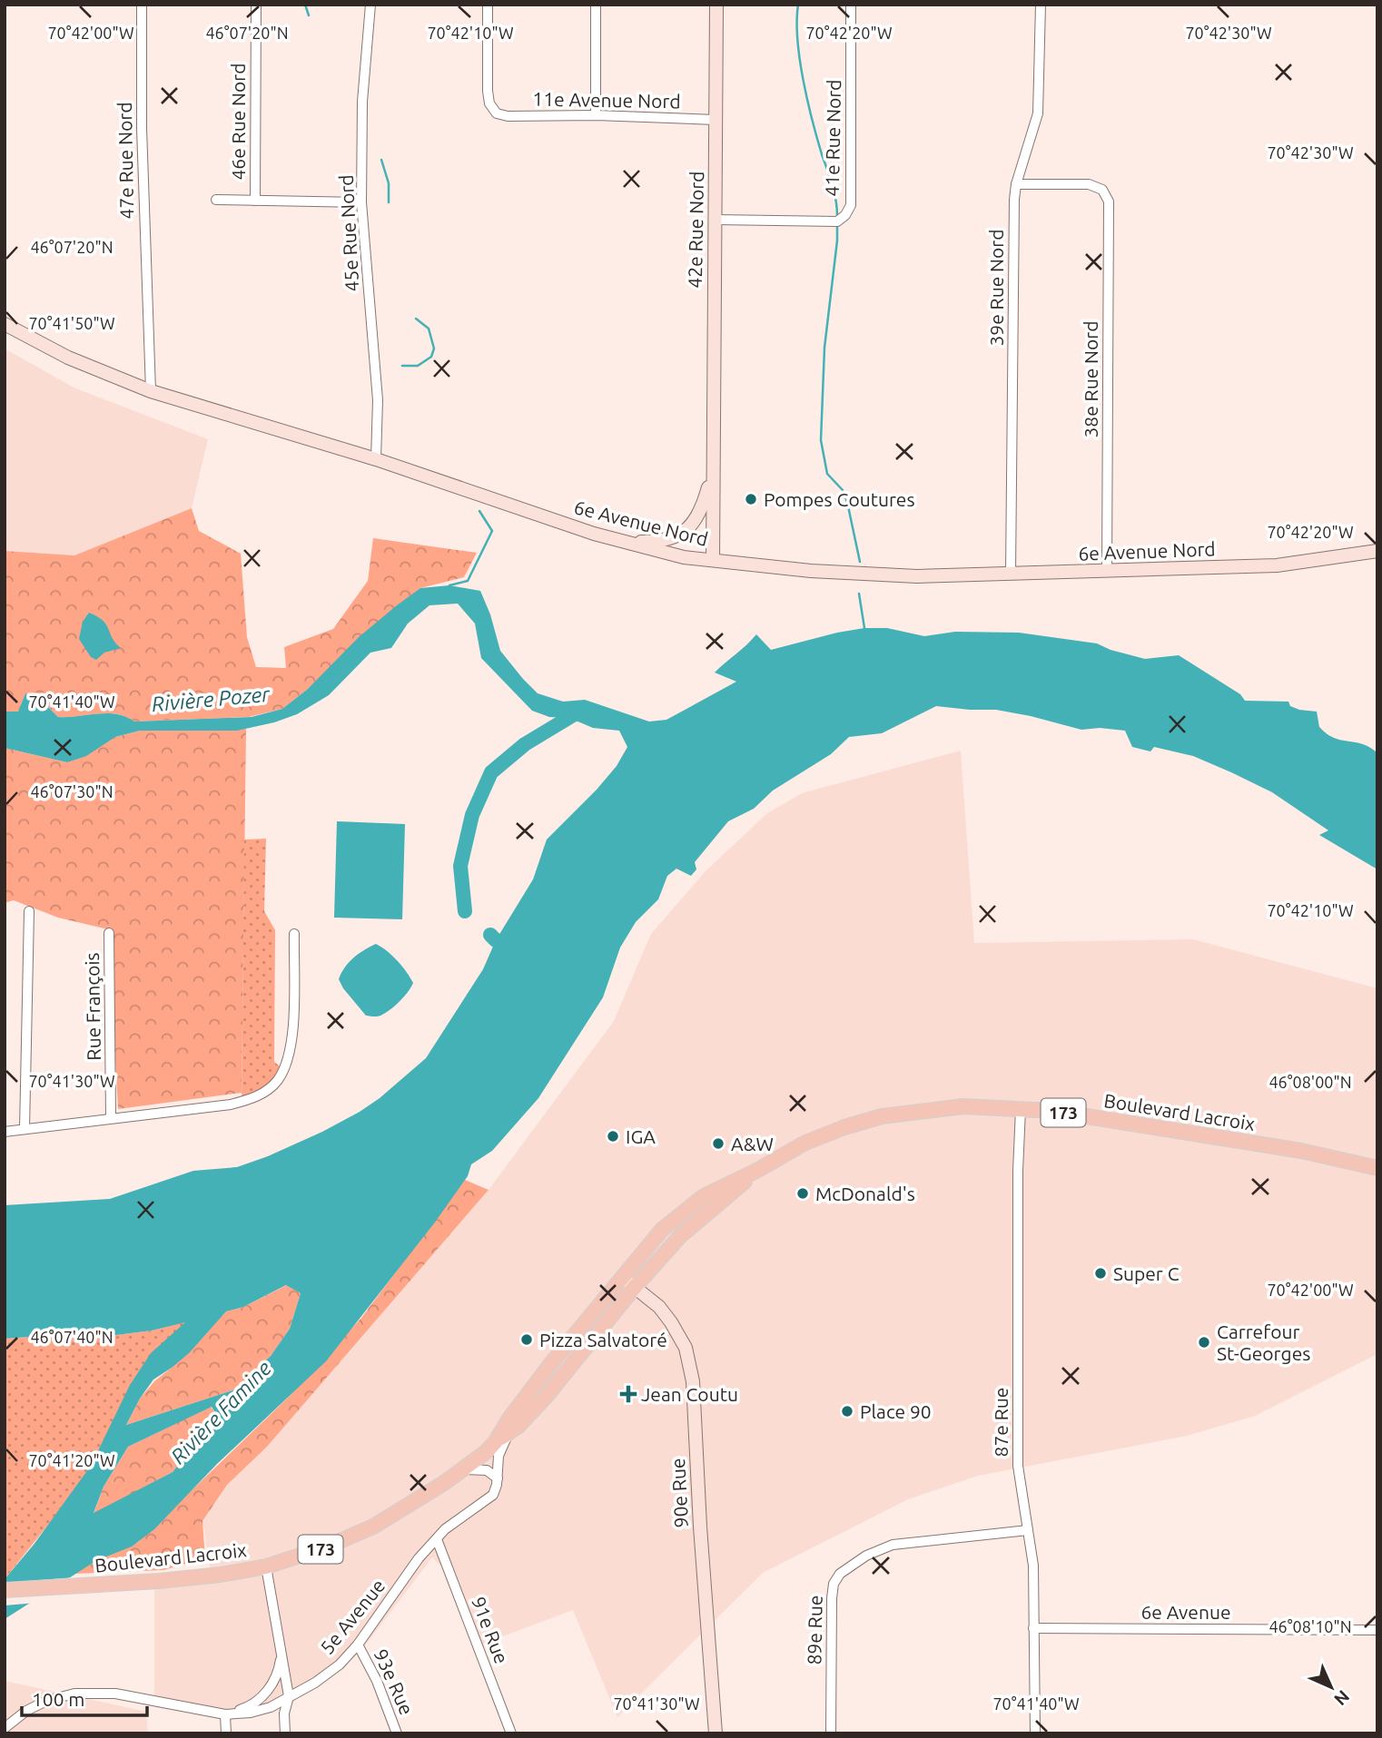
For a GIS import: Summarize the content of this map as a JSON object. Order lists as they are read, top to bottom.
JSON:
{
  "streets": {
    "main road": [
      "42e Rue Nord",
      "6e Avenue Nord",
      "Boulevard Lacroix",
      "173",
      "90e Rue"
    ],
    "street": [
      "11e Avenue Nord",
      "46e Rue Nord",
      "41e Rue Nord",
      "47e Rue Nord",
      "45e Rue Nord",
      "39e Rue Nord",
      "38e Rue Nord",
      "Rue François",
      "87e Rue",
      "6e Avenue",
      "5e Avenue",
      "91e Rue",
      "89e Rue",
      "93e Rue"
    ]
  },
  "crossings": [
    ["11e Avenue Nord", "42e Rue Nord"],
    ["41e Rue Nord", "42e Rue Nord"],
    ["47e Rue Nord", "6e Avenue Nord"],
    ["42e Rue Nord", "6e Avenue Nord"],
    ["45e Rue Nord", "6e Avenue Nord"],
    ["39e Rue Nord", "38e Rue Nord"],
    ["39e Rue Nord", "6e Avenue Nord"],
    ["38e Rue Nord", "6e Avenue Nord"],
    ["Boulevard Lacroix", "87e Rue"],
    ["Boulevard Lacroix", "90e Rue"],
    ["Boulevard Lacroix", "5e Avenue"],
    ["87e Rue", "6e Avenue"],
    ["87e Rue", "89e Rue"],
    ["5e Avenue", "91e Rue"],
    ["5e Avenue", "93e Rue"]
  ],
  "water": ["Rivière Pozer", "Rivière Famine"],
  "places": {
    "other": [
      "Pompes Coutures",
      "IGA",
      "A&W",
      "McDonald's",
      "Super C",
      "Pizza Salvatoré",
      "Carrefour St-Georges",
      "Place 90"
    ],
    "health": ["Jean Coutu"]
  },
  "scale_bar": "100 m",
  "north": "bottom right",
  "coordinates": [
    "70°42'00\"W",
    "46°07'20\"N",
    "70°42'10\"W",
    "70°42'20\"W",
    "70°42'30\"W",
    "70°41'50\"W",
    "70°41'40\"W",
    "46°07'30\"N",
    "70°41'30\"W",
    "46°08'00\"N",
    "46°07'40\"N",
    "70°41'20\"W",
    "46°08'10\"N"
  ]
}
